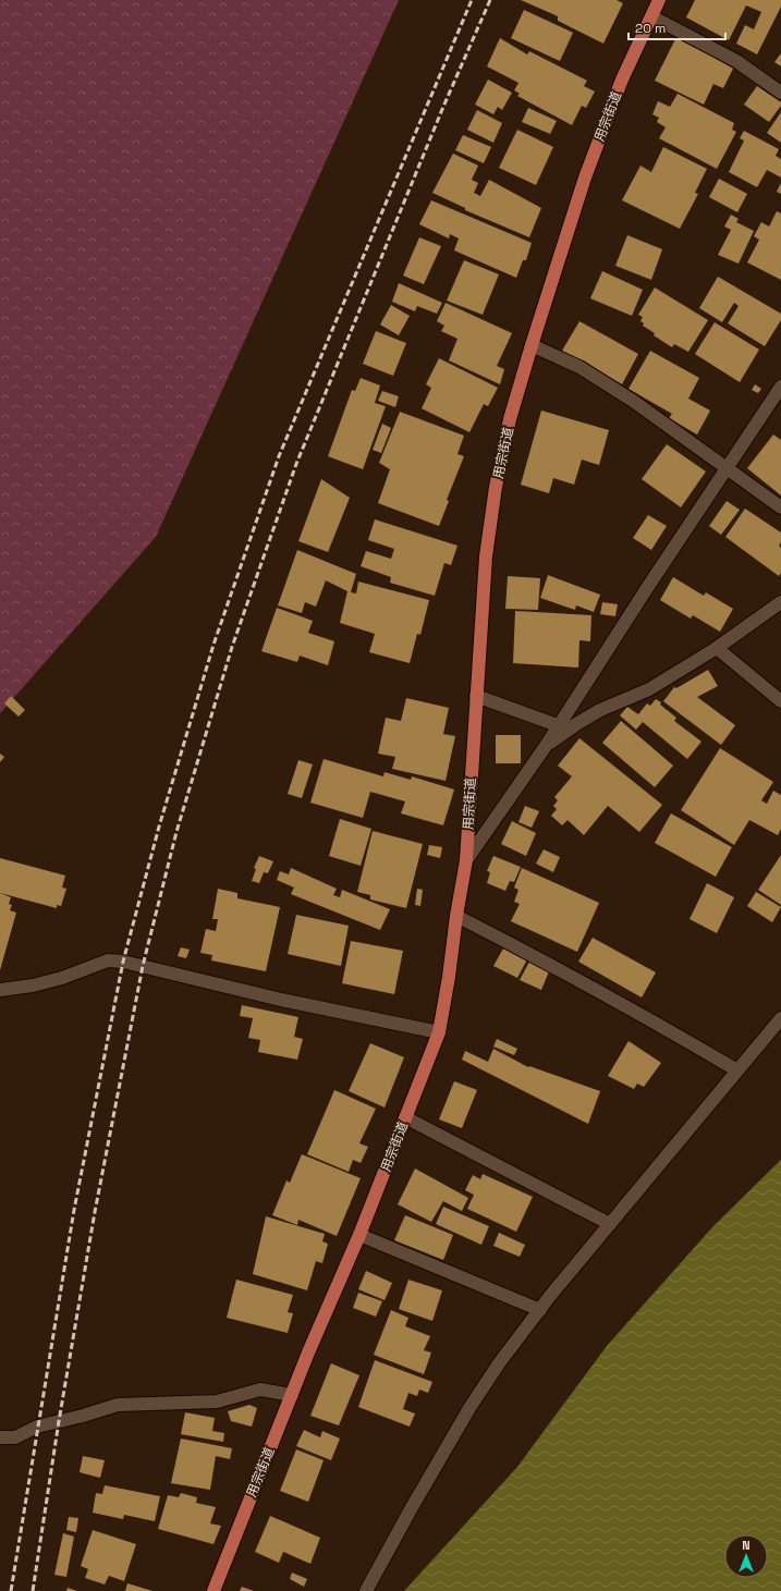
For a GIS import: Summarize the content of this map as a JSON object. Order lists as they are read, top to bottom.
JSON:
{
  "streets": {
    "main road": ["用宗街道"]
  },
  "scale_bar": "20 m",
  "north": "top"
}
